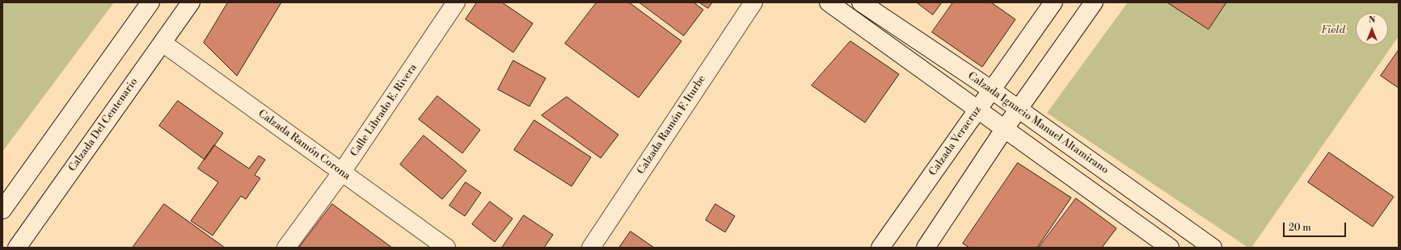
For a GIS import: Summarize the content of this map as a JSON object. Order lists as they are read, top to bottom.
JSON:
{
  "streets": {
    "street": [
      "Calle Librado E. Rivera",
      "Calzada Ignacio Manuel Altamirano",
      "Calzada Del Centenario",
      "Calzada Ramón F. Iturbe",
      "Calzada Veracruz",
      "Calzada Ramón Corona"
    ]
  },
  "crossings": [
    ["Calle Librado E. Rivera", "Calzada Ramón Corona"],
    ["Calzada Ignacio Manuel Altamirano", "Calzada Veracruz"],
    ["Calzada Del Centenario", "Calzada Ramón Corona"]
  ],
  "parks": ["Field"],
  "scale_bar": "20 m",
  "north": "top"
}
